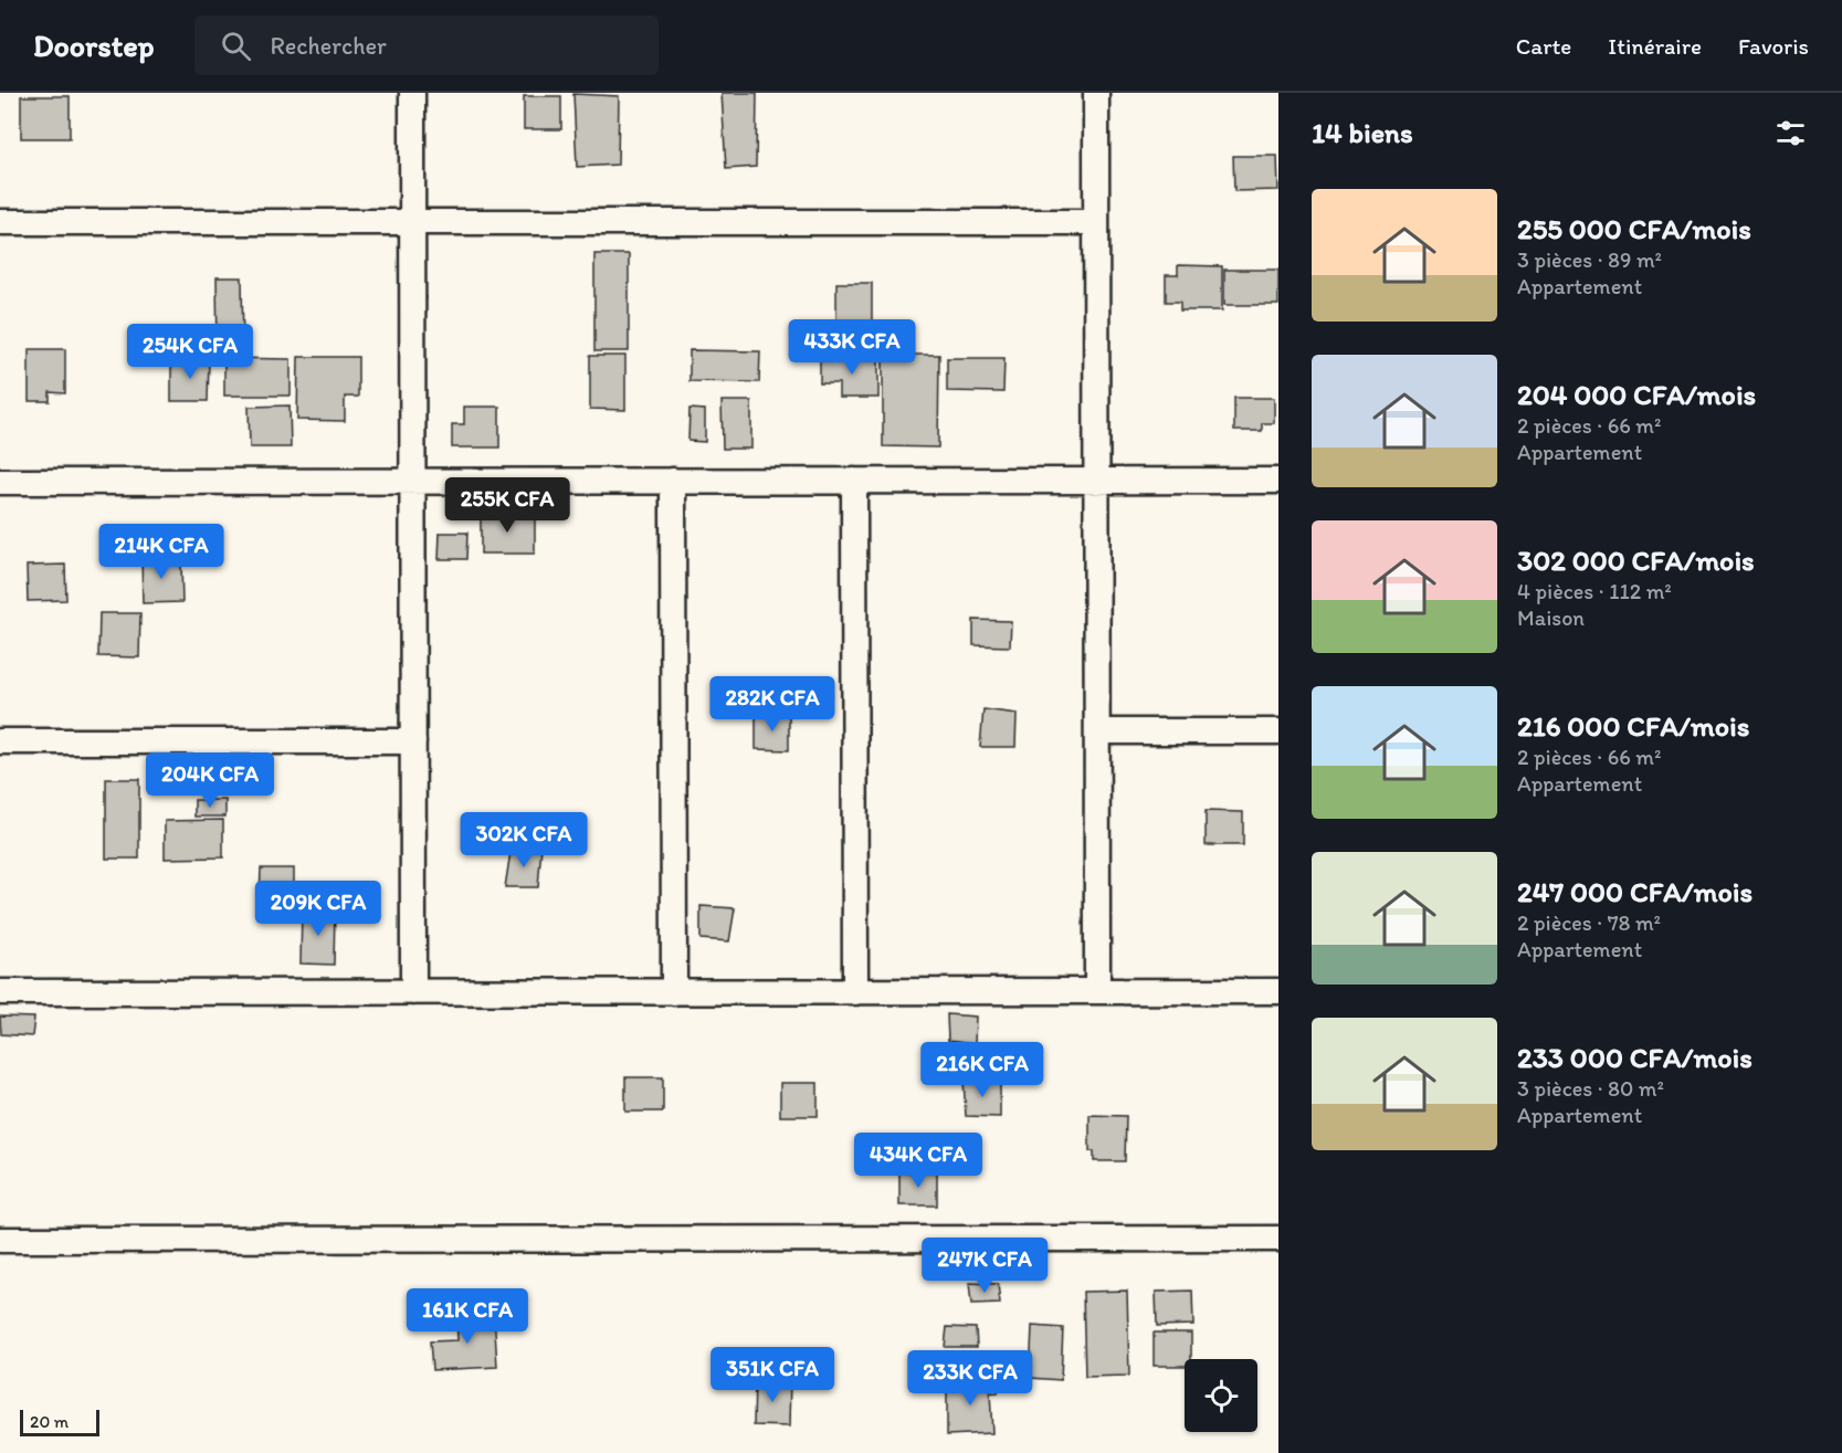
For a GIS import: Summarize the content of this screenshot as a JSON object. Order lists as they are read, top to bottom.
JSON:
{
  "scale_bar": "20 m",
  "page": {
    "header": "Doorstep",
    "search": "Rechercher",
    "nav": ["Carte", "Itinéraire", "Favoris"],
    "heading": "14 biens",
    "list": [
      {
        "name": "255 000 CFA/mois",
        "note": "3 pièces · 89 m² · Appartement"
      },
      {
        "name": "204 000 CFA/mois",
        "note": "2 pièces · 66 m² · Appartement"
      },
      {
        "name": "302 000 CFA/mois",
        "note": "4 pièces · 112 m² · Maison"
      },
      {
        "name": "216 000 CFA/mois",
        "note": "2 pièces · 66 m² · Appartement"
      },
      {
        "name": "247 000 CFA/mois",
        "note": "2 pièces · 78 m² · Appartement"
      },
      {
        "name": "233 000 CFA/mois",
        "note": "3 pièces · 80 m² · Appartement"
      }
    ],
    "price": [
      "433K CFA",
      "254K CFA",
      "255K CFA",
      "214K CFA",
      "282K CFA",
      "204K CFA",
      "302K CFA",
      "209K CFA",
      "216K CFA",
      "434K CFA",
      "247K CFA",
      "161K CFA",
      "351K CFA",
      "233K CFA"
    ],
    "scale": "20 m"
  }
}
